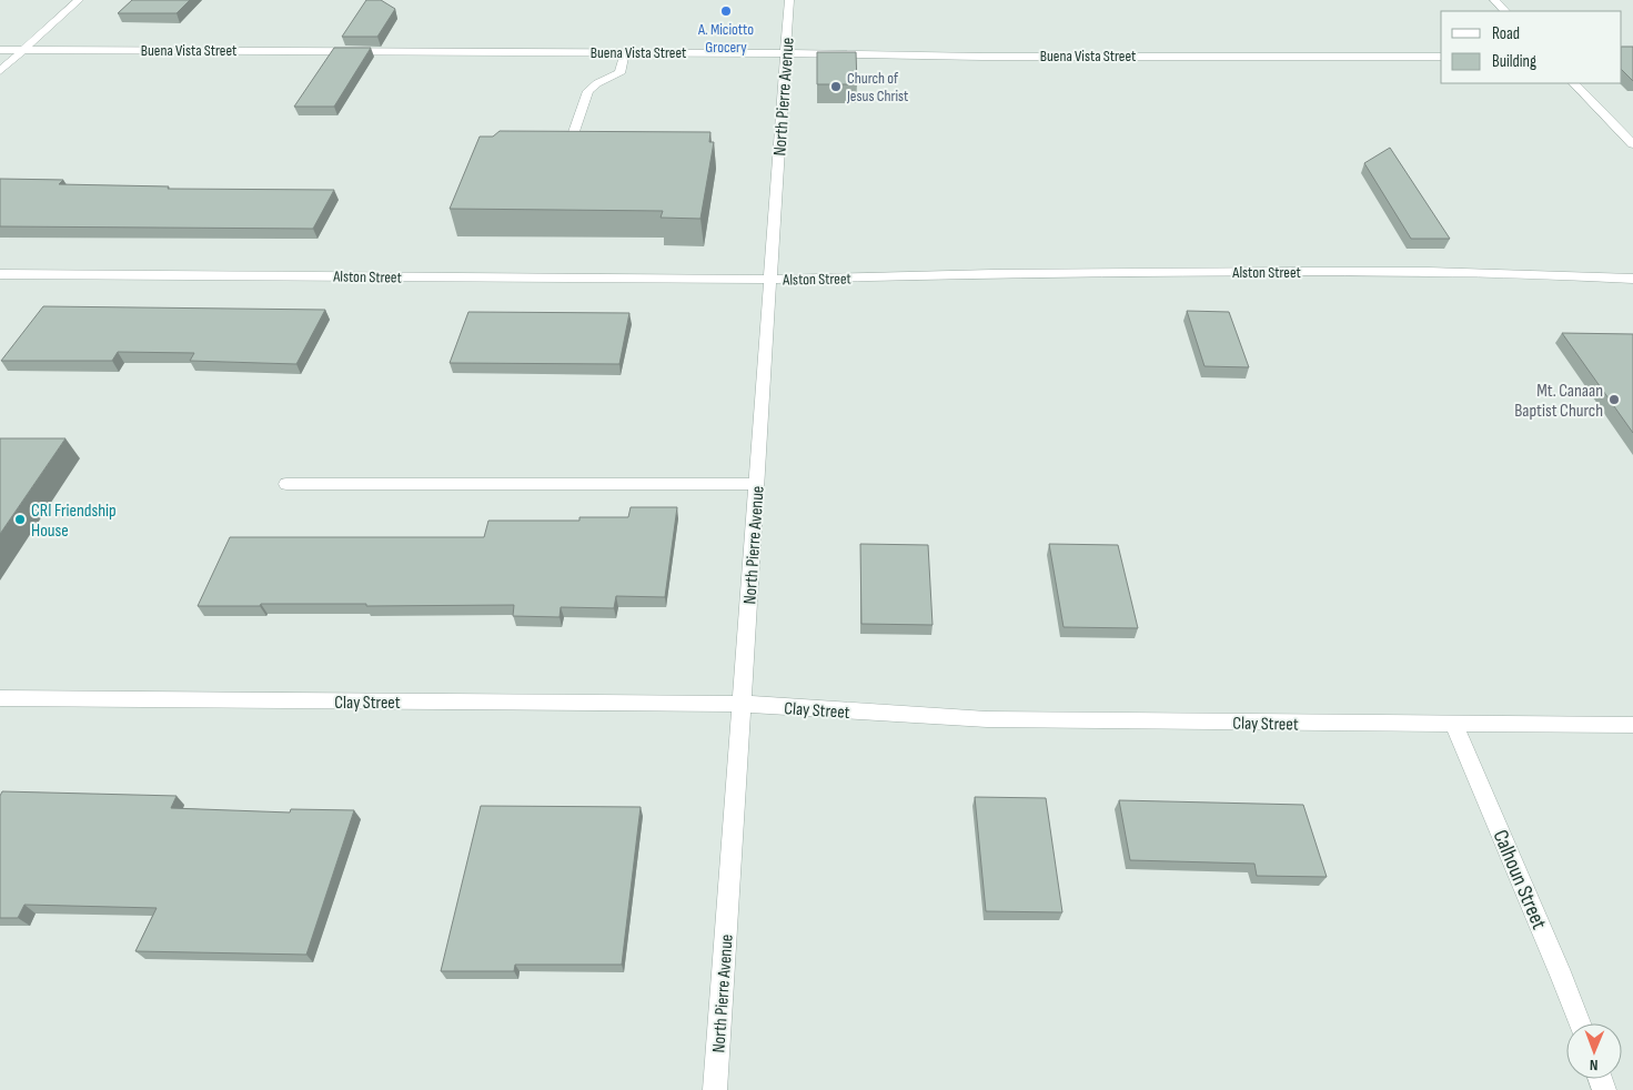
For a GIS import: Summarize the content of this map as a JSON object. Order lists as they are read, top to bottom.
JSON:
{
  "streets": {
    "street": [
      "Buena Vista Street",
      "North Pierre Avenue",
      "Alston Street",
      "Clay Street",
      "Calhoun Street"
    ]
  },
  "crossings": [
    ["Buena Vista Street", "North Pierre Avenue"],
    ["North Pierre Avenue", "Alston Street"],
    ["North Pierre Avenue", "Clay Street"],
    ["Clay Street", "Calhoun Street"]
  ],
  "places": [
    "A. Miciotto Grocery",
    "Church of Jesus Christ",
    "Mt. Canaan Baptist Church",
    "CRI Friendship House"
  ],
  "legend": ["Road", "Building"],
  "north": "bottom"
}
